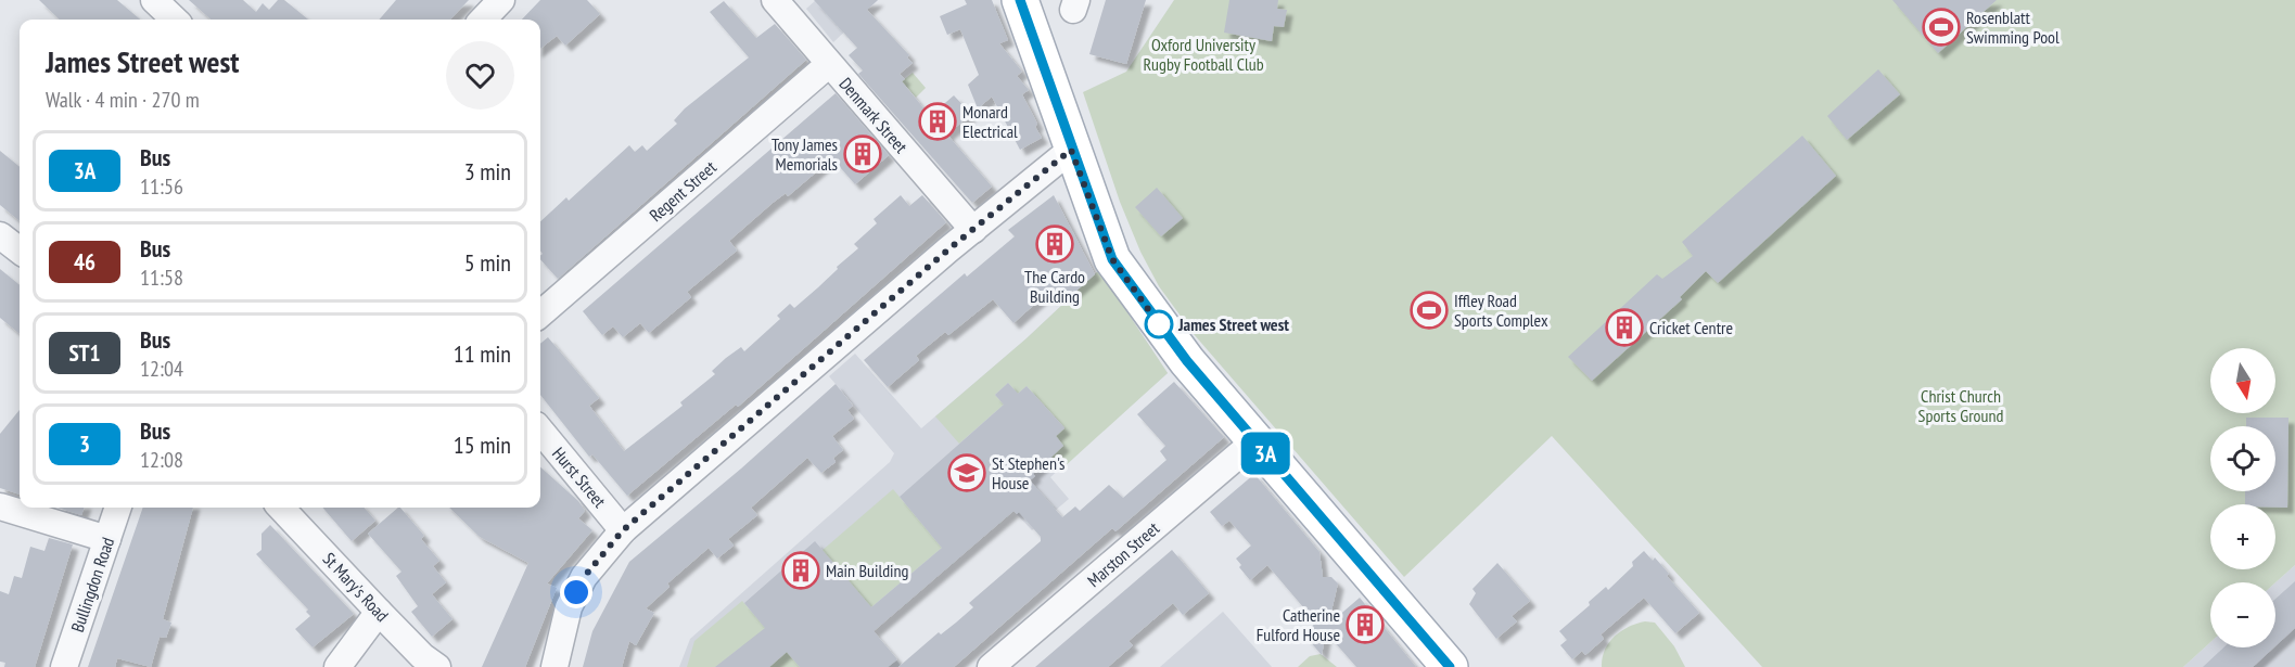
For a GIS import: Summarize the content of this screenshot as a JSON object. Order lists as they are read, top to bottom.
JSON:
{
  "streets": {
    "street": [
      "Denmark Street",
      "Regent Street",
      "Hurst Street",
      "Marston Street",
      "Bullingdon Road",
      "St Mary's Road"
    ]
  },
  "crossings": [
    ["Denmark Street", "Regent Street"]
  ],
  "parks": ["Oxford University Rugby Football Club", "Christ Church Sports Ground"],
  "places": {
    "sports": ["Rosenblatt Swimming Pool", "Iffley Road Sports Complex"],
    "building": [
      "Monard Electrical",
      "Tony James Memorials",
      "The Cardo Building",
      "Cricket Centre",
      "Main Building",
      "Catherine Fulford House"
    ],
    "other": ["James Street west"],
    "school or university": ["St Stephen's House"]
  },
  "lines": ["bus line 3A"],
  "north": "bottom",
  "page": {
    "on_map": "3A",
    "heading": ["James Street west", "Walk · 4 min · 270 m"],
    "list": [
      {
        "mark": "3A",
        "name": "Bus",
        "note": "11:56",
        "value": "3 min"
      },
      {
        "mark": "46",
        "name": "Bus",
        "note": "11:58",
        "value": "5 min"
      },
      {
        "mark": "ST1",
        "name": "Bus",
        "note": "12:04",
        "value": "11 min"
      },
      {
        "mark": "3",
        "name": "Bus",
        "note": "12:08",
        "value": "15 min"
      }
    ],
    "map_buttons": ["+", "−"]
  }
}
